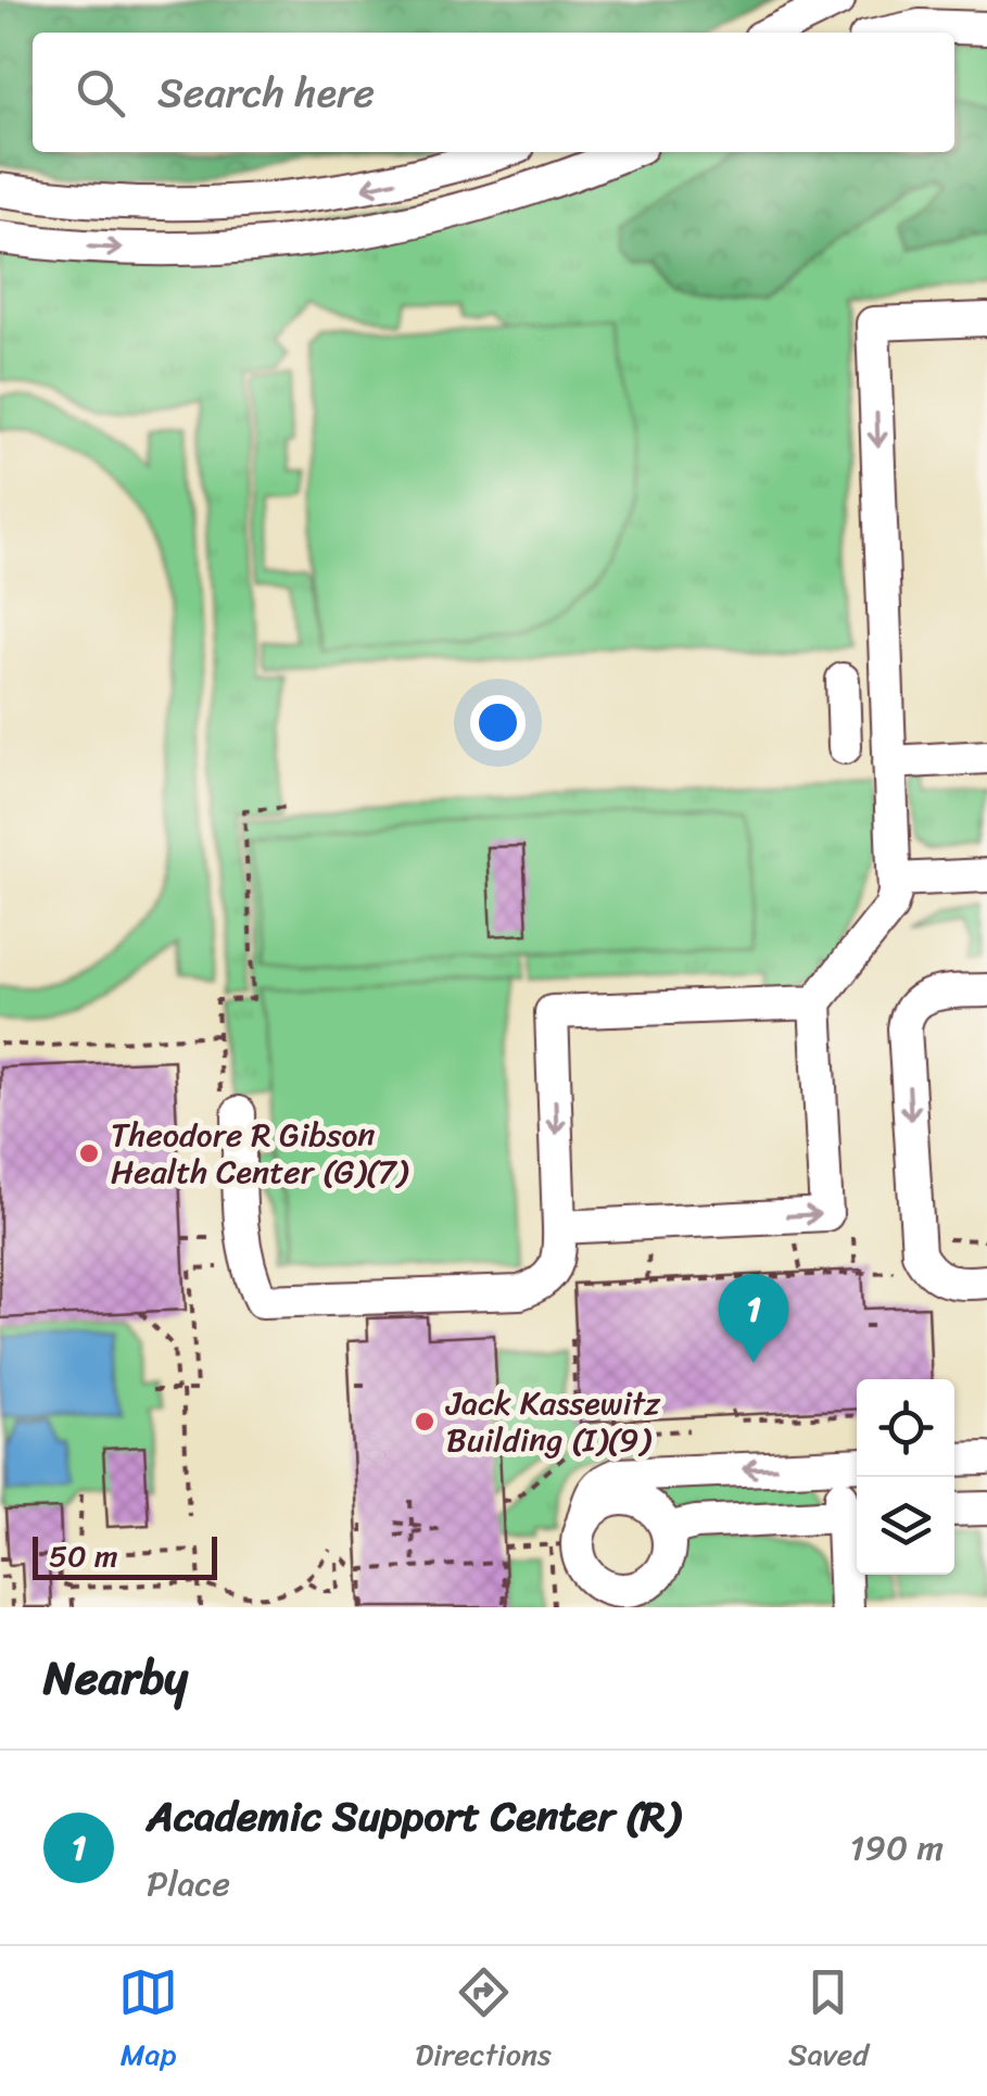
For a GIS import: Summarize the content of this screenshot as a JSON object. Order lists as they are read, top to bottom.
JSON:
{
  "places": ["Theodore R Gibson Health Center (G)(7)", "Jack Kassewitz Building (I)(9)"],
  "scale_bar": "50 m",
  "page": {
    "search": "Search here",
    "pins": "1",
    "scale": "50 m",
    "heading": "Nearby",
    "list": [
      {
        "mark": "1",
        "name": "Academic Support Center (R)",
        "note": "Place",
        "value": "190 m"
      }
    ],
    "nav": ["Map", "Directions", "Saved"]
  }
}
